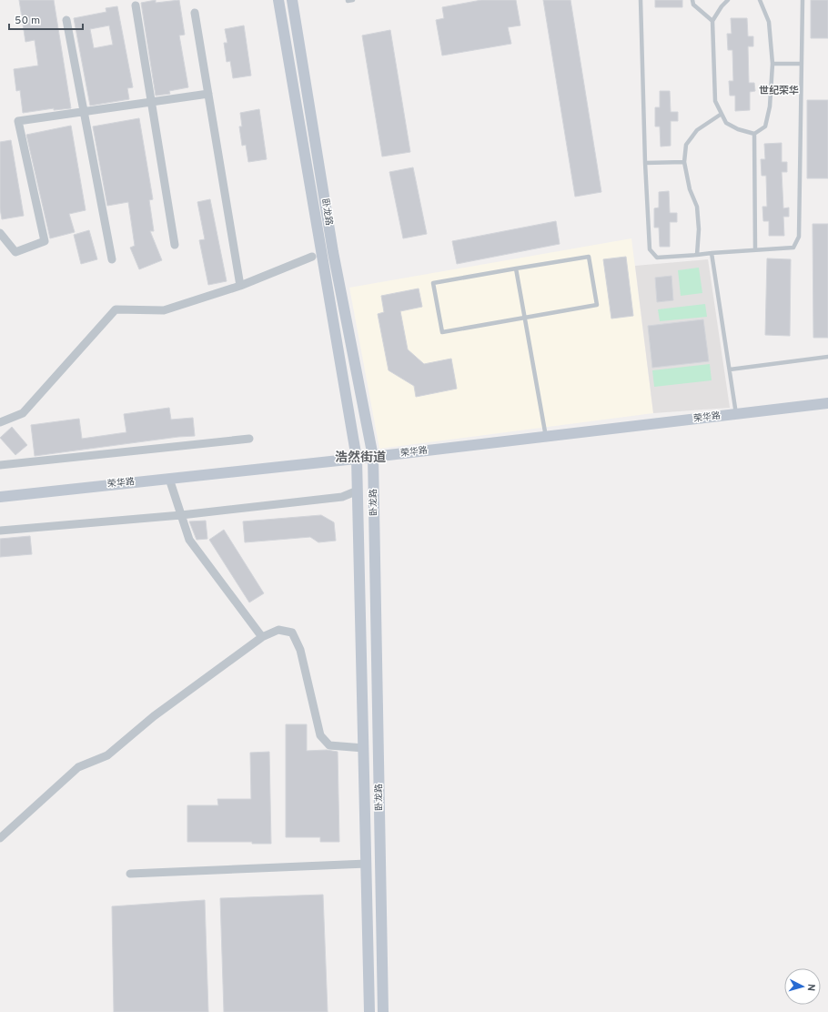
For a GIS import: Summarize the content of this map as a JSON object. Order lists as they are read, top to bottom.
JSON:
{
  "streets": {
    "main road": ["卧龙路", "荣华路"]
  },
  "crossings": [
    ["卧龙路", "荣华路"]
  ],
  "districts": ["世纪荣华", "浩然街道"],
  "scale_bar": "50 m",
  "north": "right"
}
